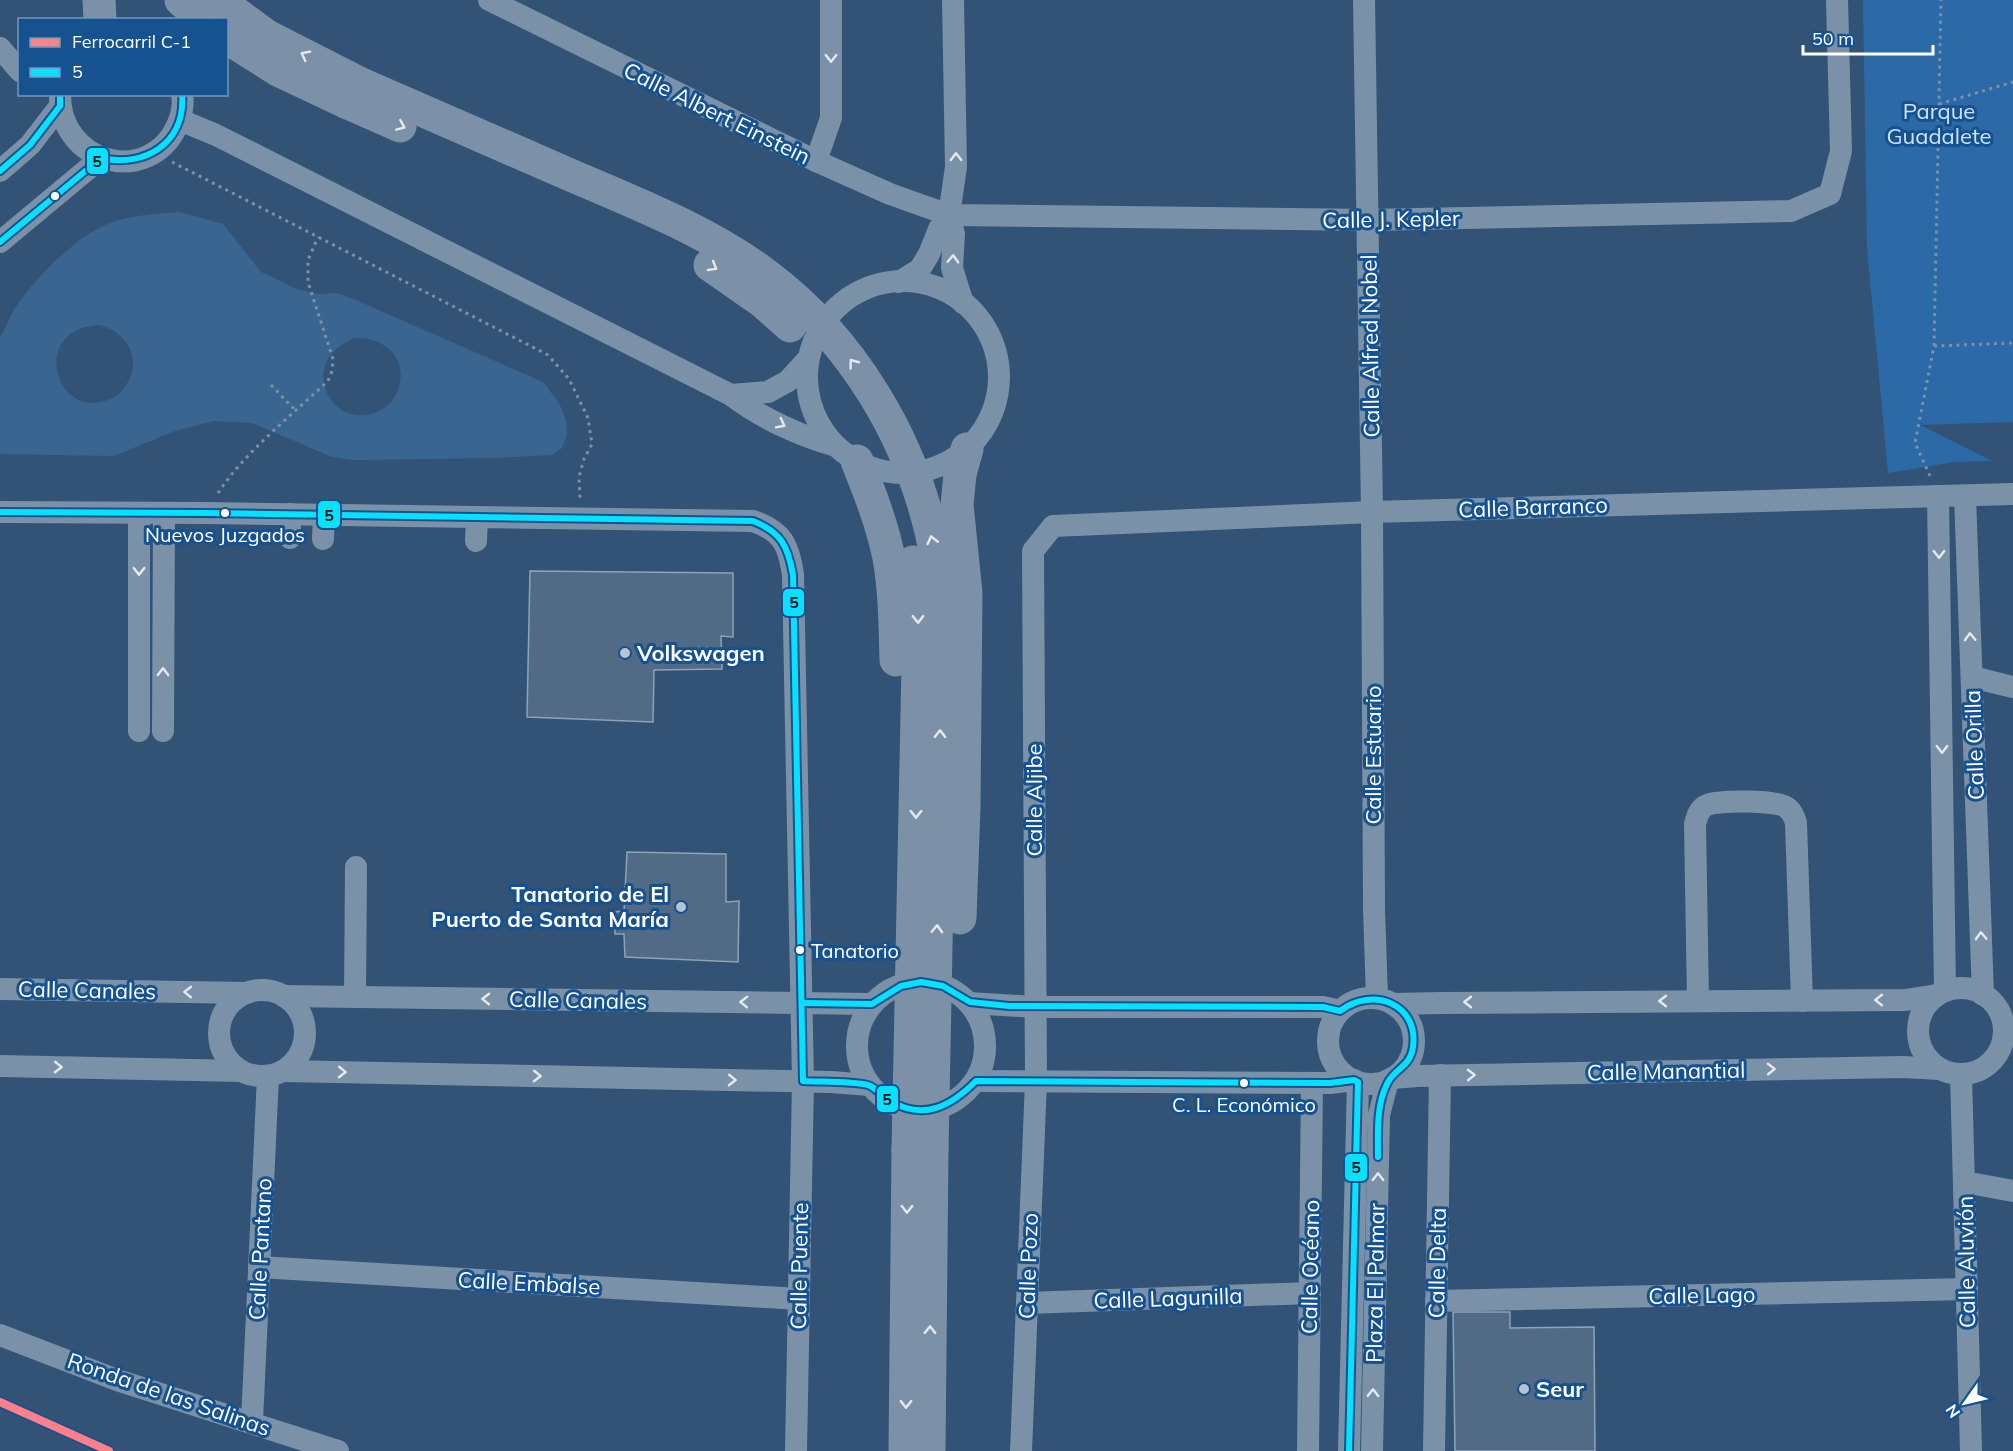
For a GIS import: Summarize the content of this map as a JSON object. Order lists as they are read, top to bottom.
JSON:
{
  "streets": {
    "street": [
      "Calle Albert Einstein",
      "Calle J. Kepler",
      "Calle Alfred Nobel",
      "Calle Barranco",
      "Calle Orilla",
      "Calle Estuario",
      "Calle Aljibe",
      "Calle Canales",
      "Calle Manantial",
      "Calle Pantano",
      "Calle Aluvión",
      "Calle Delta",
      "Calle Puente",
      "Calle Pozo",
      "Calle Océano",
      "Calle Embalse",
      "Plaza El Palmar",
      "Calle Lago",
      "Calle Lagunilla",
      "Ronda de las Salinas"
    ]
  },
  "crossings": [
    ["Calle Albert Einstein", "Calle J. Kepler"],
    ["Calle J. Kepler", "Calle Alfred Nobel"],
    ["Calle Alfred Nobel", "Calle Barranco"],
    ["Calle Alfred Nobel", "Calle Estuario"],
    ["Calle Barranco", "Calle Orilla"],
    ["Calle Barranco", "Calle Estuario"],
    ["Calle Barranco", "Calle Aljibe"],
    ["Calle Orilla", "Calle Manantial"],
    ["Calle Orilla", "Calle Aluvión"],
    ["Calle Estuario", "Calle Manantial"],
    ["Calle Estuario", "Plaza El Palmar"],
    ["Calle Aljibe", "Calle Pozo"],
    ["Calle Canales", "Calle Pantano"],
    ["Calle Canales", "Calle Puente"],
    ["Calle Manantial", "Calle Aluvión"],
    ["Calle Manantial", "Calle Delta"],
    ["Calle Manantial", "Plaza El Palmar"],
    ["Calle Pantano", "Calle Embalse"],
    ["Calle Pantano", "Ronda de las Salinas"],
    ["Calle Aluvión", "Calle Lago"],
    ["Calle Delta", "Calle Lago"],
    ["Calle Puente", "Calle Embalse"],
    ["Calle Pozo", "Calle Lagunilla"],
    ["Calle Océano", "Calle Lagunilla"]
  ],
  "parks": ["Parque Guadalete"],
  "places": [
    "Nuevos Juzgados",
    "Volkswagen",
    "Tanatorio de El Puerto de Santa María",
    "Tanatorio",
    "C. L. Económico",
    "Seur"
  ],
  "lines": ["transit line 5", "rail line C-1"],
  "legend": ["Ferrocarril C-1", "5"],
  "scale_bar": "50 m",
  "north": "bottom left"
}
